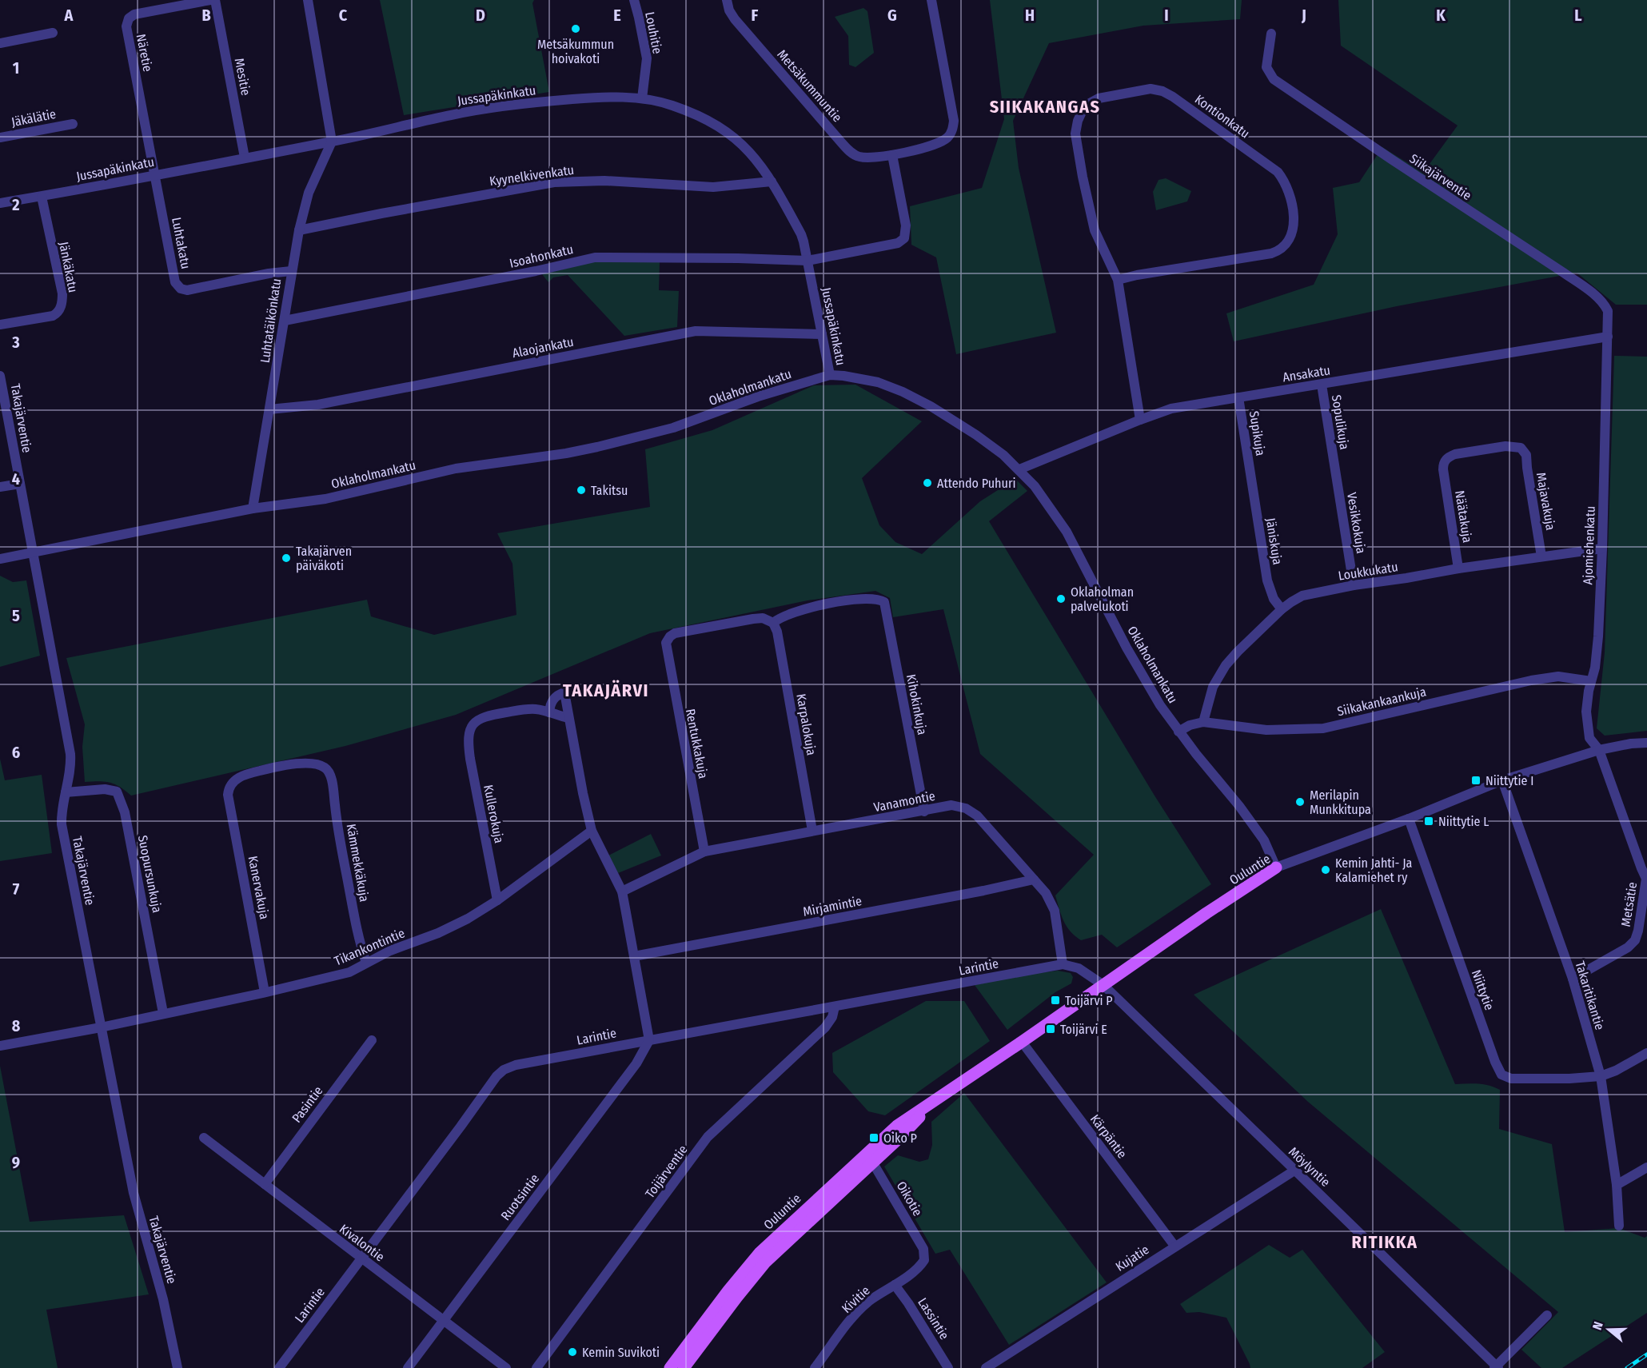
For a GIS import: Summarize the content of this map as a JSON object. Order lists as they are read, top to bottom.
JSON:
{
  "streets": {
    "main road": ["Ouluntie"],
    "street": [
      "Louhitie",
      "Näretie",
      "Mesitie",
      "Metsäkummuntie",
      "Jussapäkinkatu",
      "Kontionkatu",
      "Jäkälätie",
      "Kyynelkivenkatu",
      "Siikajärventie",
      "Luhtakatu",
      "Isoahonkatu",
      "Jänkäkatu",
      "Luhtatäikönkatu",
      "Alaojankatu",
      "Ansakatu",
      "Oklaholmankatu",
      "Takajärventie",
      "Sopulikuja",
      "Supikuja",
      "Majavakuja",
      "Näätakuja",
      "Vesikkokuja",
      "Jäniskuja",
      "Ajomiehenkatu",
      "Loukkukatu",
      "Siikakankaankuja",
      "Kihokinkuja",
      "Karpalokuja",
      "Rentukkakuja",
      "Vanamontie",
      "Kullerokuja",
      "Kämmekkäkuja",
      "Suopursunkuja",
      "Kanervakuja",
      "Metsätie",
      "Mirjamintie",
      "Tikankontintie",
      "Larintie",
      "Niittytie",
      "Takaritikantie",
      "Pasintie",
      "Kärpäntie",
      "Möylyntie",
      "Toijärventie",
      "Ruotsintie",
      "Oikotie",
      "Kivalontie",
      "Kujatie",
      "Kivitie",
      "Lassintie"
    ]
  },
  "crossings": [
    ["Louhitie", "Jussapäkinkatu"],
    ["Näretie", "Jussapäkinkatu"],
    ["Näretie", "Luhtakatu"],
    ["Mesitie", "Jussapäkinkatu"],
    ["Jussapäkinkatu", "Kyynelkivenkatu"],
    ["Jussapäkinkatu", "Luhtakatu"],
    ["Jussapäkinkatu", "Isoahonkatu"],
    ["Jussapäkinkatu", "Jänkäkatu"],
    ["Jussapäkinkatu", "Luhtatäikönkatu"],
    ["Jussapäkinkatu", "Alaojankatu"],
    ["Jussapäkinkatu", "Oklaholmankatu"],
    ["Kontionkatu", "Ansakatu"],
    ["Kyynelkivenkatu", "Luhtatäikönkatu"],
    ["Siikajärventie", "Ansakatu"],
    ["Siikajärventie", "Ajomiehenkatu"],
    ["Luhtakatu", "Luhtatäikönkatu"],
    ["Isoahonkatu", "Luhtatäikönkatu"],
    ["Luhtatäikönkatu", "Alaojankatu"],
    ["Luhtatäikönkatu", "Oklaholmankatu"],
    ["Ansakatu", "Oklaholmankatu"],
    ["Ansakatu", "Sopulikuja"],
    ["Ansakatu", "Supikuja"],
    ["Ansakatu", "Ajomiehenkatu"],
    ["Oklaholmankatu", "Takajärventie"],
    ["Oklaholmankatu", "Siikakankaankuja"],
    ["Oklaholmankatu", "Ouluntie"],
    ["Takajärventie", "Suopursunkuja"],
    ["Takajärventie", "Tikankontintie"],
    ["Sopulikuja", "Vesikkokuja"],
    ["Supikuja", "Jäniskuja"],
    ["Majavakuja", "Näätakuja"],
    ["Majavakuja", "Loukkukatu"],
    ["Näätakuja", "Loukkukatu"],
    ["Vesikkokuja", "Loukkukatu"],
    ["Jäniskuja", "Loukkukatu"],
    ["Ajomiehenkatu", "Loukkukatu"],
    ["Ajomiehenkatu", "Siikakankaankuja"],
    ["Ajomiehenkatu", "Ouluntie"],
    ["Ajomiehenkatu", "Metsätie"],
    ["Loukkukatu", "Siikakankaankuja"],
    ["Kihokinkuja", "Karpalokuja"],
    ["Kihokinkuja", "Rentukkakuja"],
    ["Kihokinkuja", "Vanamontie"],
    ["Karpalokuja", "Rentukkakuja"],
    ["Karpalokuja", "Vanamontie"],
    ["Rentukkakuja", "Vanamontie"],
    ["Vanamontie", "Mirjamintie"],
    ["Vanamontie", "Larintie"],
    ["Kullerokuja", "Tikankontintie"],
    ["Kämmekkäkuja", "Kanervakuja"],
    ["Kämmekkäkuja", "Tikankontintie"],
    ["Ouluntie", "Metsätie"],
    ["Ouluntie", "Niittytie"],
    ["Ouluntie", "Takaritikantie"],
    ["Ouluntie", "Kärpäntie"],
    ["Ouluntie", "Möylyntie"],
    ["Ouluntie", "Oikotie"],
    ["Suopursunkuja", "Tikankontintie"],
    ["Kanervakuja", "Tikankontintie"],
    ["Metsätie", "Takaritikantie"],
    ["Larintie", "Toijärventie"],
    ["Larintie", "Ruotsintie"],
    ["Larintie", "Kivalontie"],
    ["Niittytie", "Takaritikantie"],
    ["Pasintie", "Kivalontie"],
    ["Kärpäntie", "Kujatie"],
    ["Möylyntie", "Kujatie"],
    ["Ruotsintie", "Kivalontie"],
    ["Oikotie", "Kivitie"],
    ["Kivitie", "Lassintie"]
  ],
  "districts": ["SIIKAKANGAS", "TAKAJÄRVI", "RITIKKA"],
  "places": {
    "other": [
      "Metsäkummun hoivakoti",
      "Attendo Puhuri",
      "Takitsu",
      "Takajärven päiväkoti",
      "Oklaholman palvelukoti",
      "Merilapin Munkkitupa",
      "Kemin Jahti- Ja Kalamiehet ry",
      "Kemin Suvikoti"
    ],
    "transit": [
      "Niittytie I",
      "Niittytie L",
      "Toijärvi P",
      "Toijärvi E",
      "Oiko P"
    ]
  },
  "north": "left",
  "grid": {
    "columns": [
      "A",
      "B",
      "C",
      "D",
      "E",
      "F",
      "G",
      "H",
      "I",
      "J",
      "K",
      "L"
    ],
    "rows": [
      "1",
      "2",
      "3",
      "4",
      "5",
      "6",
      "7",
      "8",
      "9"
    ]
  }
}
